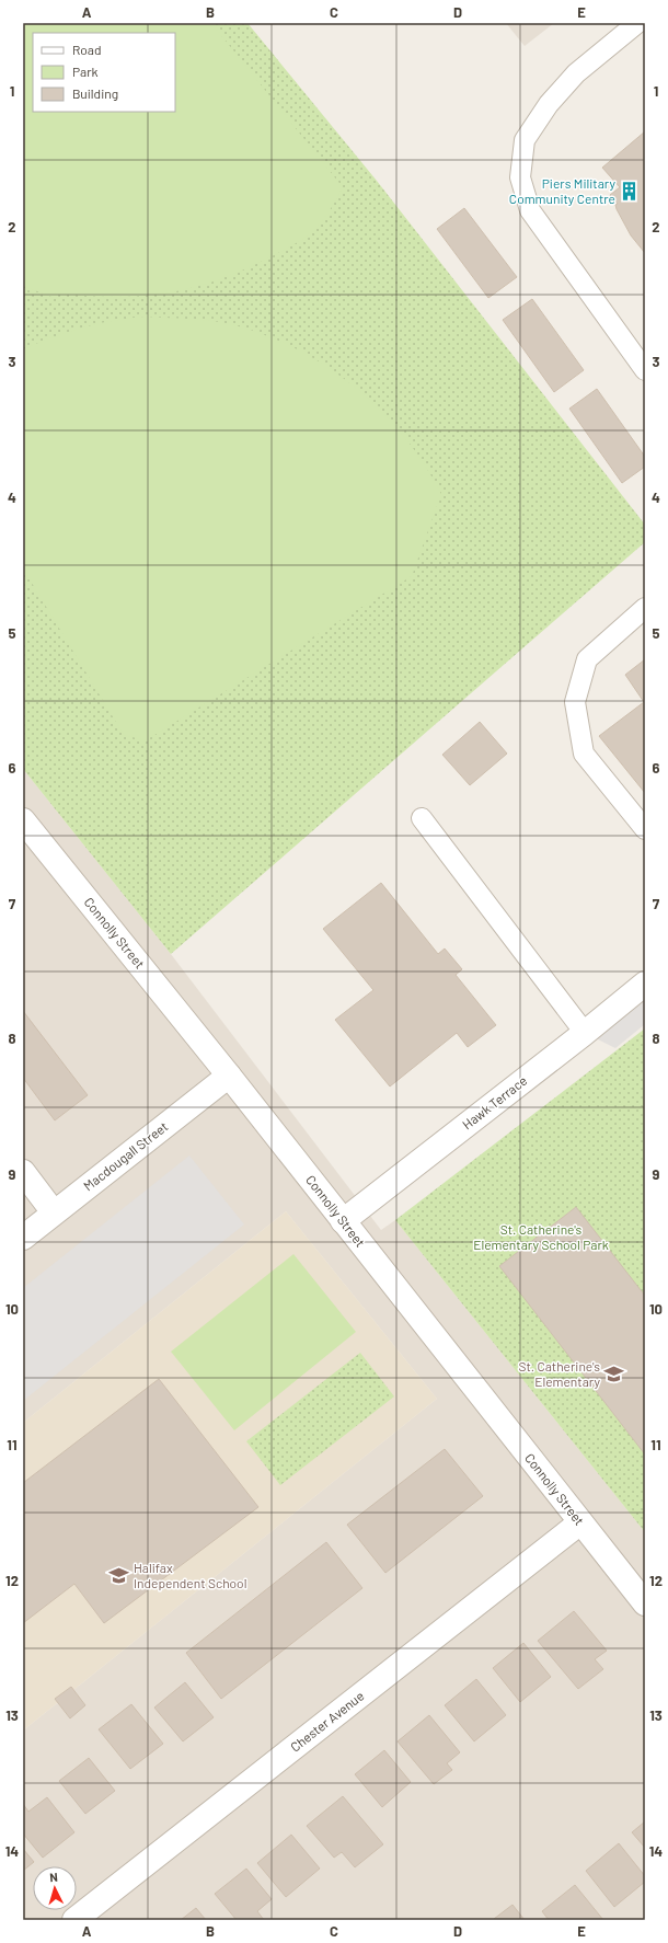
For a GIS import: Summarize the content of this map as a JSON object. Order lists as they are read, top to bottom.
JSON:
{
  "streets": {
    "street": [
      "Connolly Street",
      "Hawk Terrace",
      "Macdougall Street",
      "Chester Avenue"
    ]
  },
  "crossings": [
    ["Connolly Street", "Hawk Terrace"],
    ["Connolly Street", "Macdougall Street"],
    ["Connolly Street", "Chester Avenue"]
  ],
  "parks": ["St. Catherine's Elementary School Park"],
  "places": {
    "building": ["Piers Military Community Centre"],
    "school or university": ["St. Catherine's Elementary", "Halifax Independent School"]
  },
  "legend": ["Road", "Park", "Building"],
  "north": "top",
  "grid": {
    "columns": [
      "A",
      "B",
      "C",
      "D",
      "E"
    ],
    "rows": [
      "1",
      "2",
      "3",
      "4",
      "5",
      "6",
      "7",
      "8",
      "9",
      "10",
      "11",
      "12",
      "13",
      "14"
    ]
  }
}
